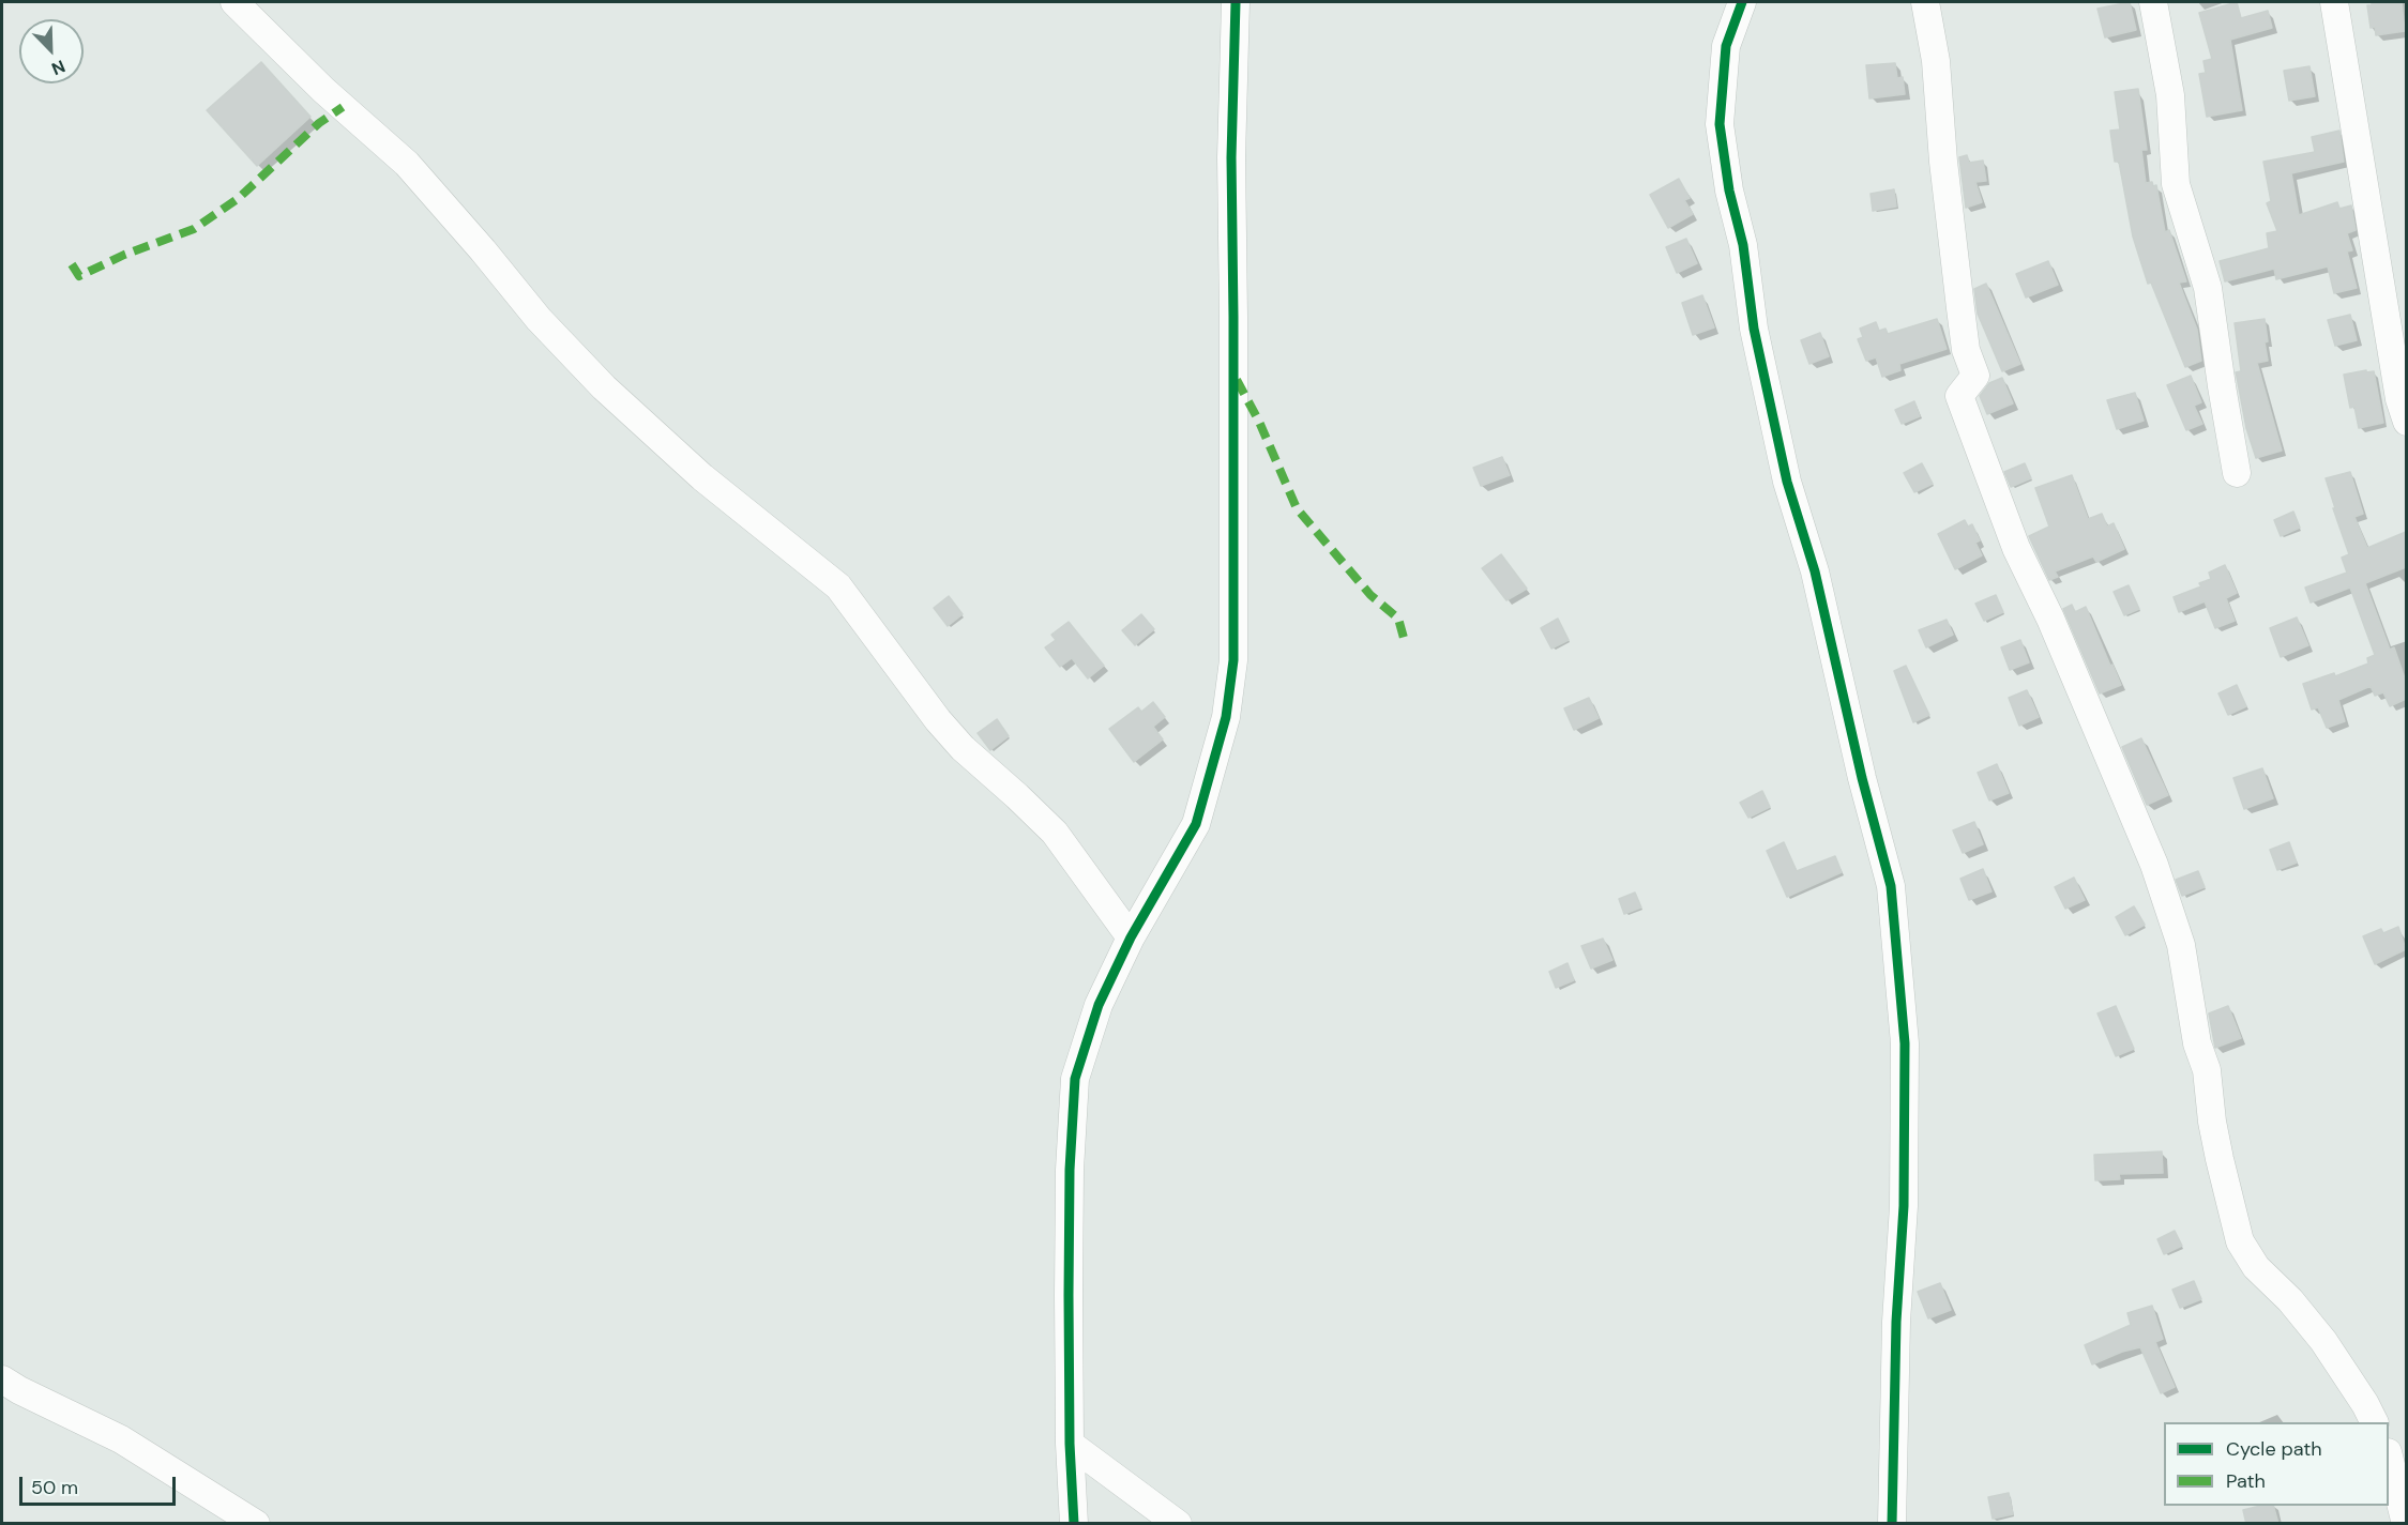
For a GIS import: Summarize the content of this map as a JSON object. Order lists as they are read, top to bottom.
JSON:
{
  "legend": ["Cycle path", "Path"],
  "scale_bar": "50 m",
  "north": "bottom right"
}
